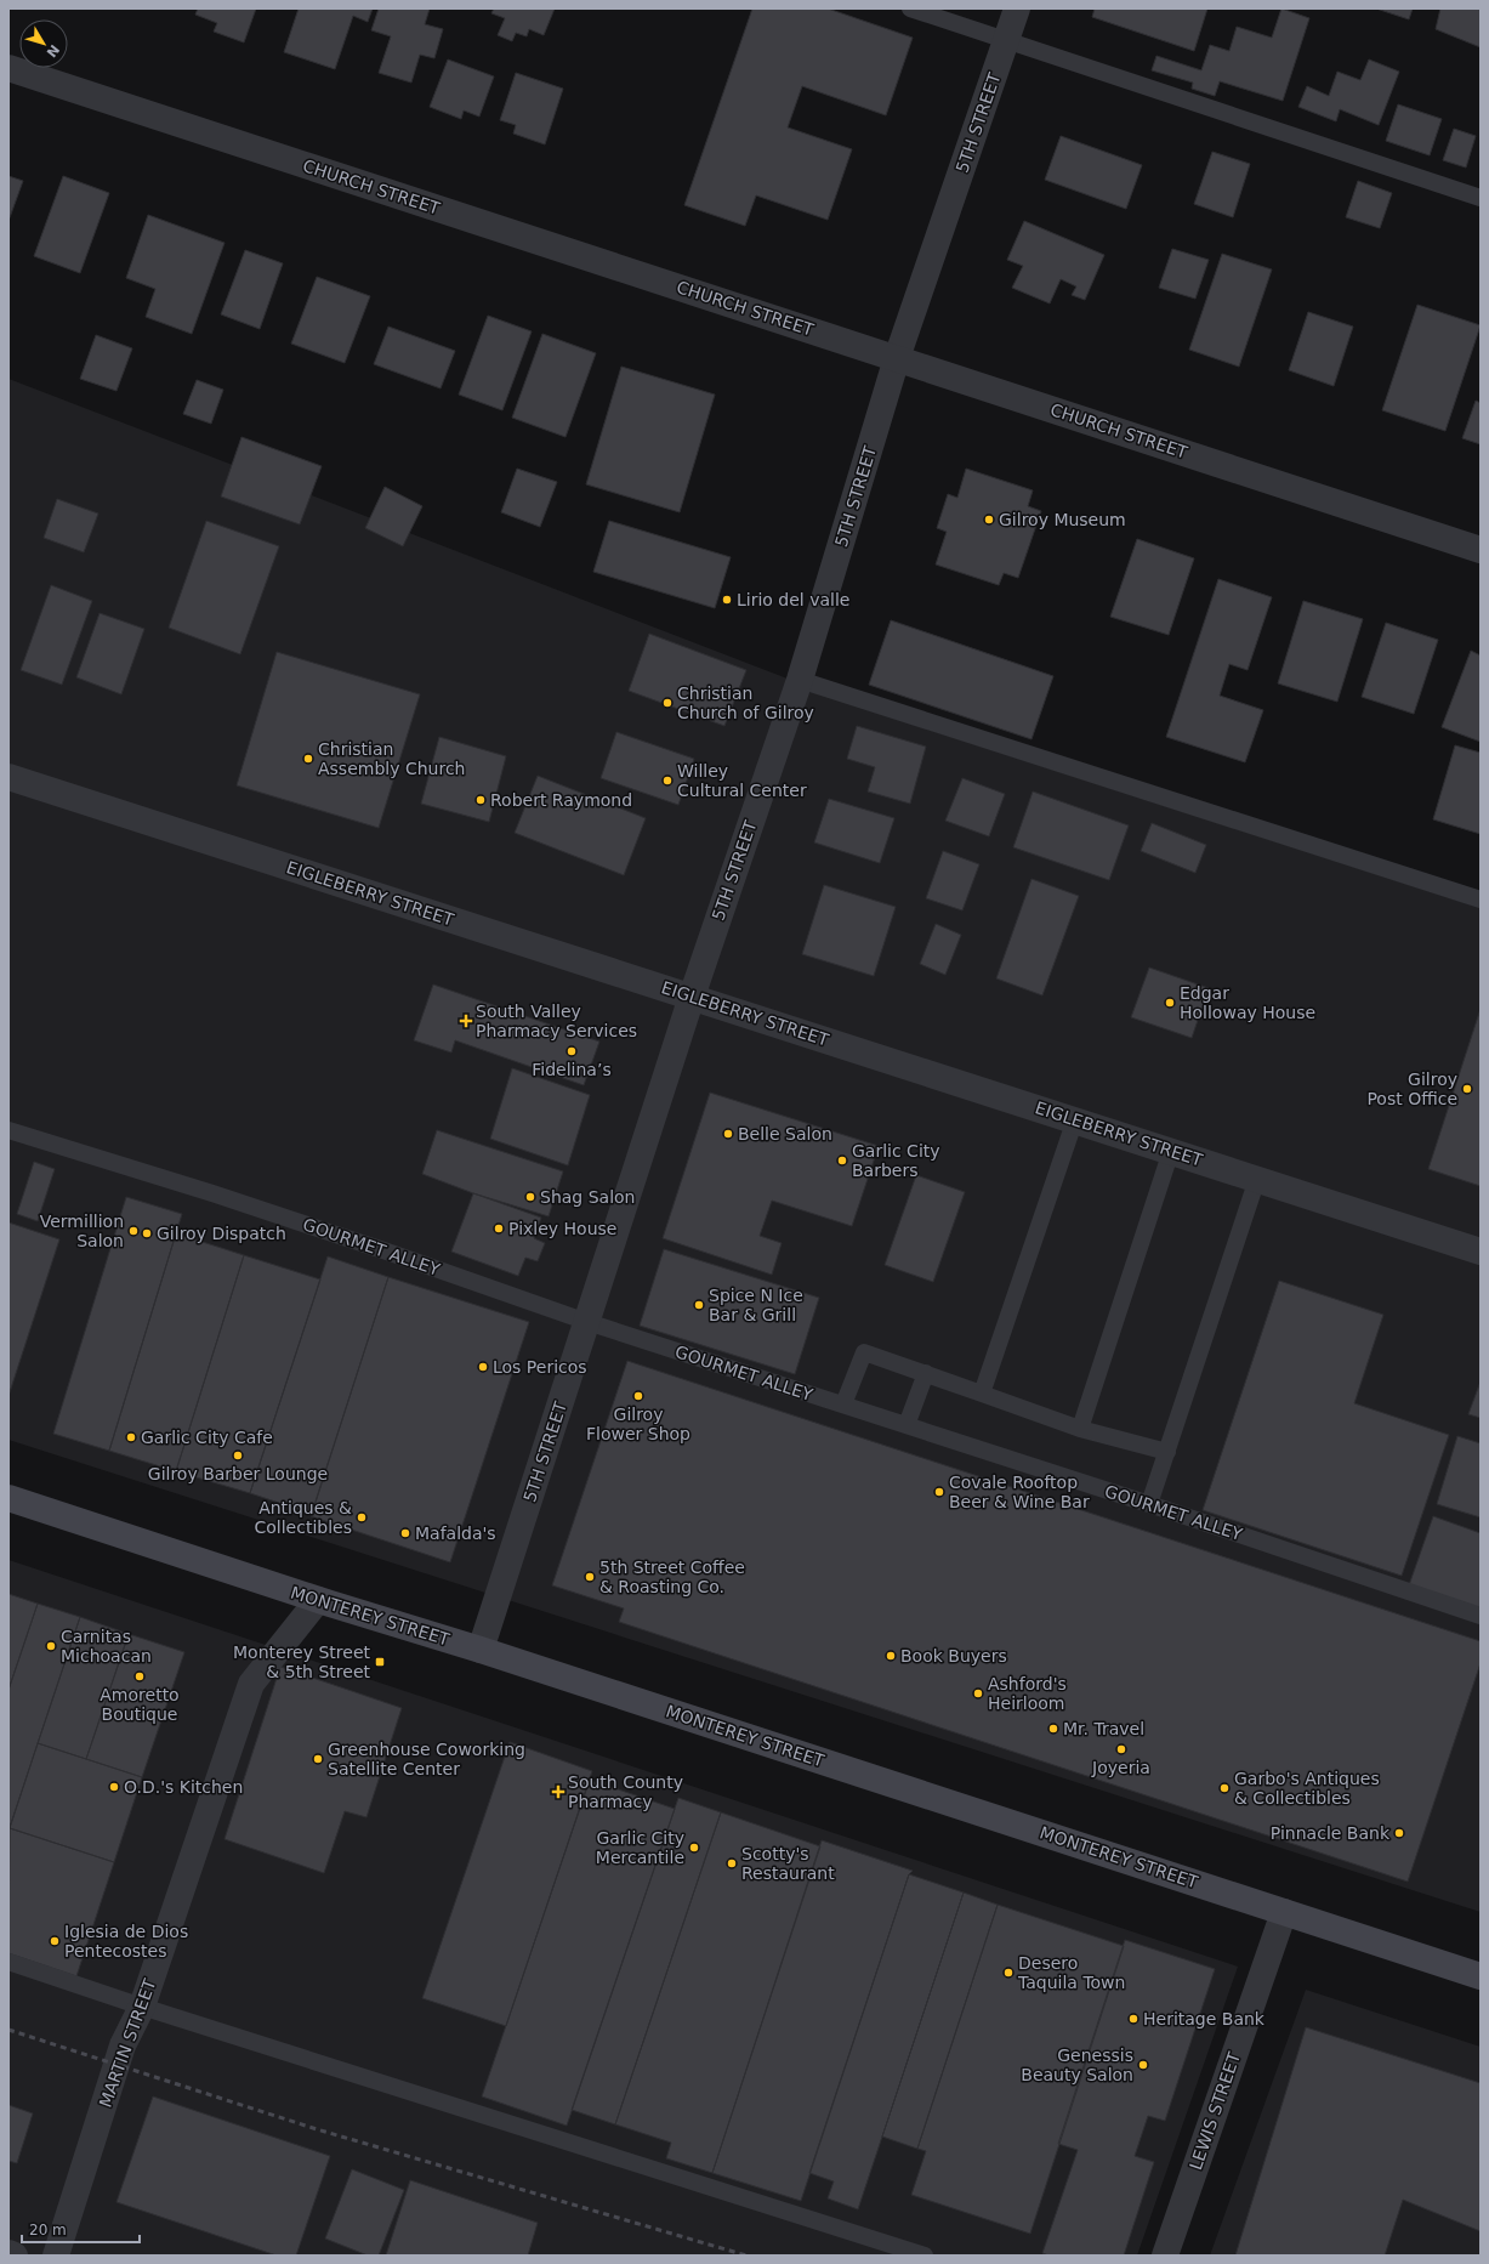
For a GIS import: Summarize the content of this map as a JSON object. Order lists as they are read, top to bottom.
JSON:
{
  "streets": {
    "main road": ["MONTEREY STREET"],
    "street": [
      "5TH STREET",
      "CHURCH STREET",
      "EIGLEBERRY STREET",
      "MARTIN STREET",
      "LEWIS STREET"
    ],
    "lane": ["GOURMET ALLEY"]
  },
  "crossings": [
    ["5TH STREET", "CHURCH STREET"],
    ["5TH STREET", "EIGLEBERRY STREET"],
    ["5TH STREET", "GOURMET ALLEY"],
    ["5TH STREET", "MONTEREY STREET"],
    ["MONTEREY STREET", "MARTIN STREET"],
    ["MONTEREY STREET", "LEWIS STREET"]
  ],
  "places": {
    "other": [
      "Gilroy Museum",
      "Lirio del valle",
      "Christian Church of Gilroy",
      "Christian Assembly Church",
      "Willey Cultural Center",
      "Robert Raymond",
      "Edgar Holloway House",
      "Fidelina’s",
      "Gilroy Post Office",
      "Belle Salon",
      "Garlic City Barbers",
      "Shag Salon",
      "Pixley House",
      "Vermillion Salon",
      "Gilroy Dispatch",
      "Spice N Ice Bar & Grill",
      "Los Pericos",
      "Gilroy Flower Shop",
      "Garlic City Cafe",
      "Gilroy Barber Lounge",
      "Covale Rooftop Beer & Wine Bar",
      "Antiques & Collectibles",
      "Mafalda's",
      "5th Street Coffee & Roasting Co.",
      "Carnitas Michoacan",
      "Book Buyers",
      "Amoretto Boutique",
      "Ashford's Heirloom",
      "Mr. Travel",
      "Joyeria",
      "Greenhouse Coworking Satellite Center",
      "O.D.'s Kitchen",
      "Garbo's Antiques & Collectibles",
      "Pinnacle Bank",
      "Garlic City Mercantile",
      "Scotty's Restaurant",
      "Iglesia de Dios Pentecostes",
      "Desero Taquila Town",
      "Heritage Bank",
      "Genessis Beauty Salon"
    ],
    "health": ["South Valley Pharmacy Services", "South County Pharmacy"],
    "transit": ["Monterey Street & 5th Street"]
  },
  "scale_bar": "20 m",
  "north": "bottom right"
}
